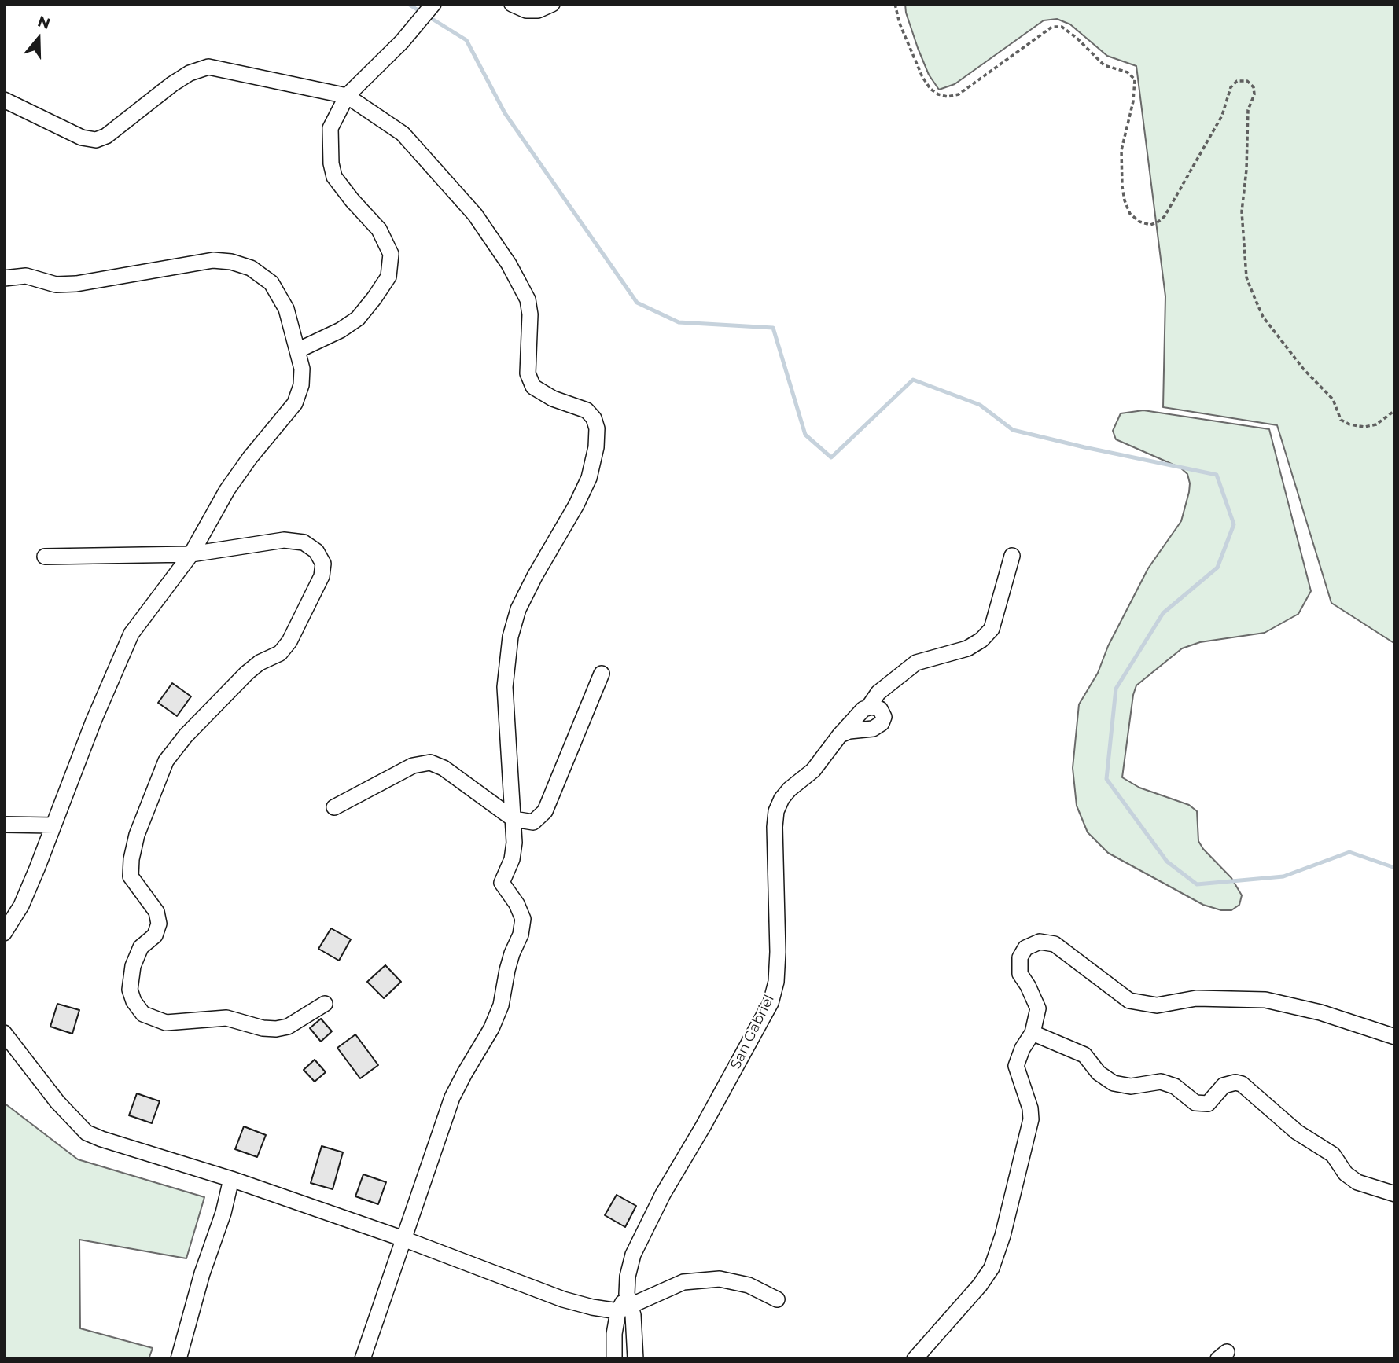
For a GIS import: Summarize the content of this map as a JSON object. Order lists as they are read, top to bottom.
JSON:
{
  "streets": {
    "street": ["San Gabriel"]
  },
  "north": "top"
}
